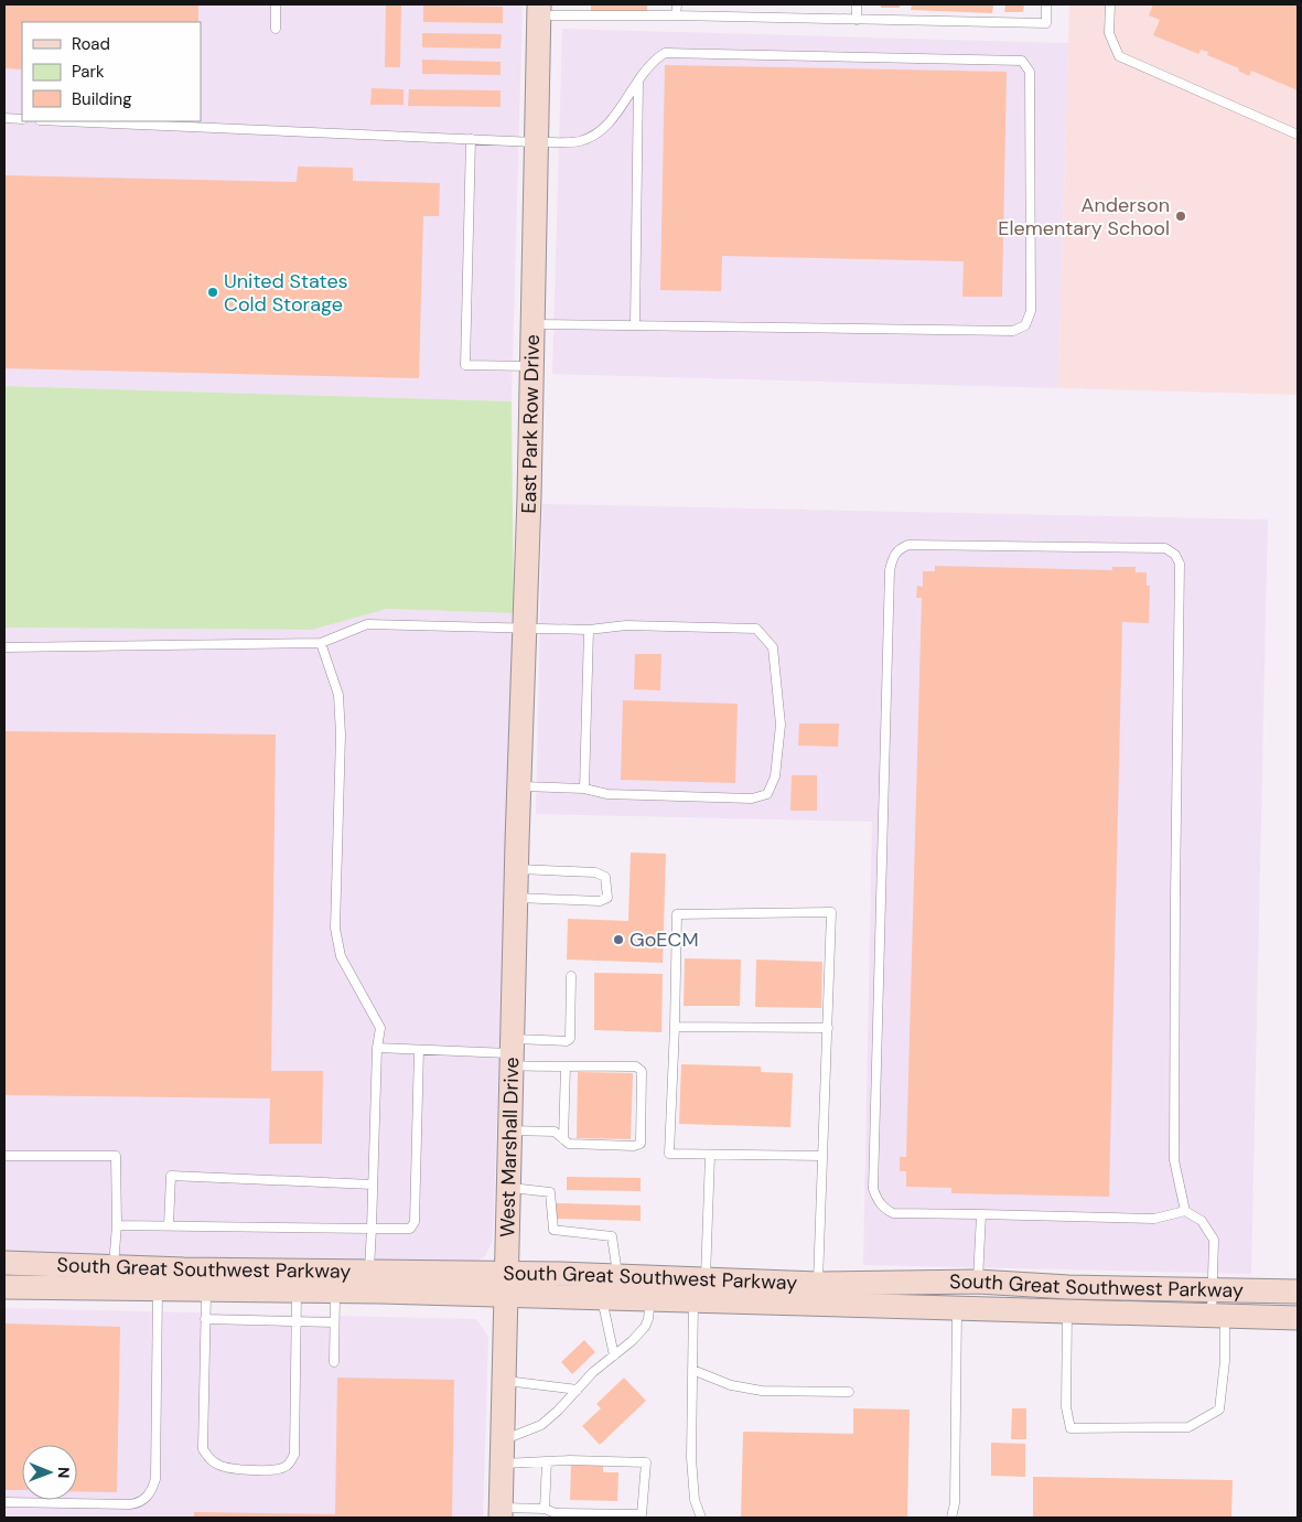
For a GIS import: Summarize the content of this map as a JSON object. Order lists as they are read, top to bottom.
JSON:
{
  "streets": {
    "main road": ["East Park Row Drive", "West Marshall Drive", "South Great Southwest Parkway"]
  },
  "crossings": [
    ["East Park Row Drive", "West Marshall Drive"],
    ["West Marshall Drive", "South Great Southwest Parkway"]
  ],
  "places": ["Anderson Elementary School", "United States Cold Storage", "GoECM"],
  "legend": ["Road", "Park", "Building"],
  "north": "right"
}
